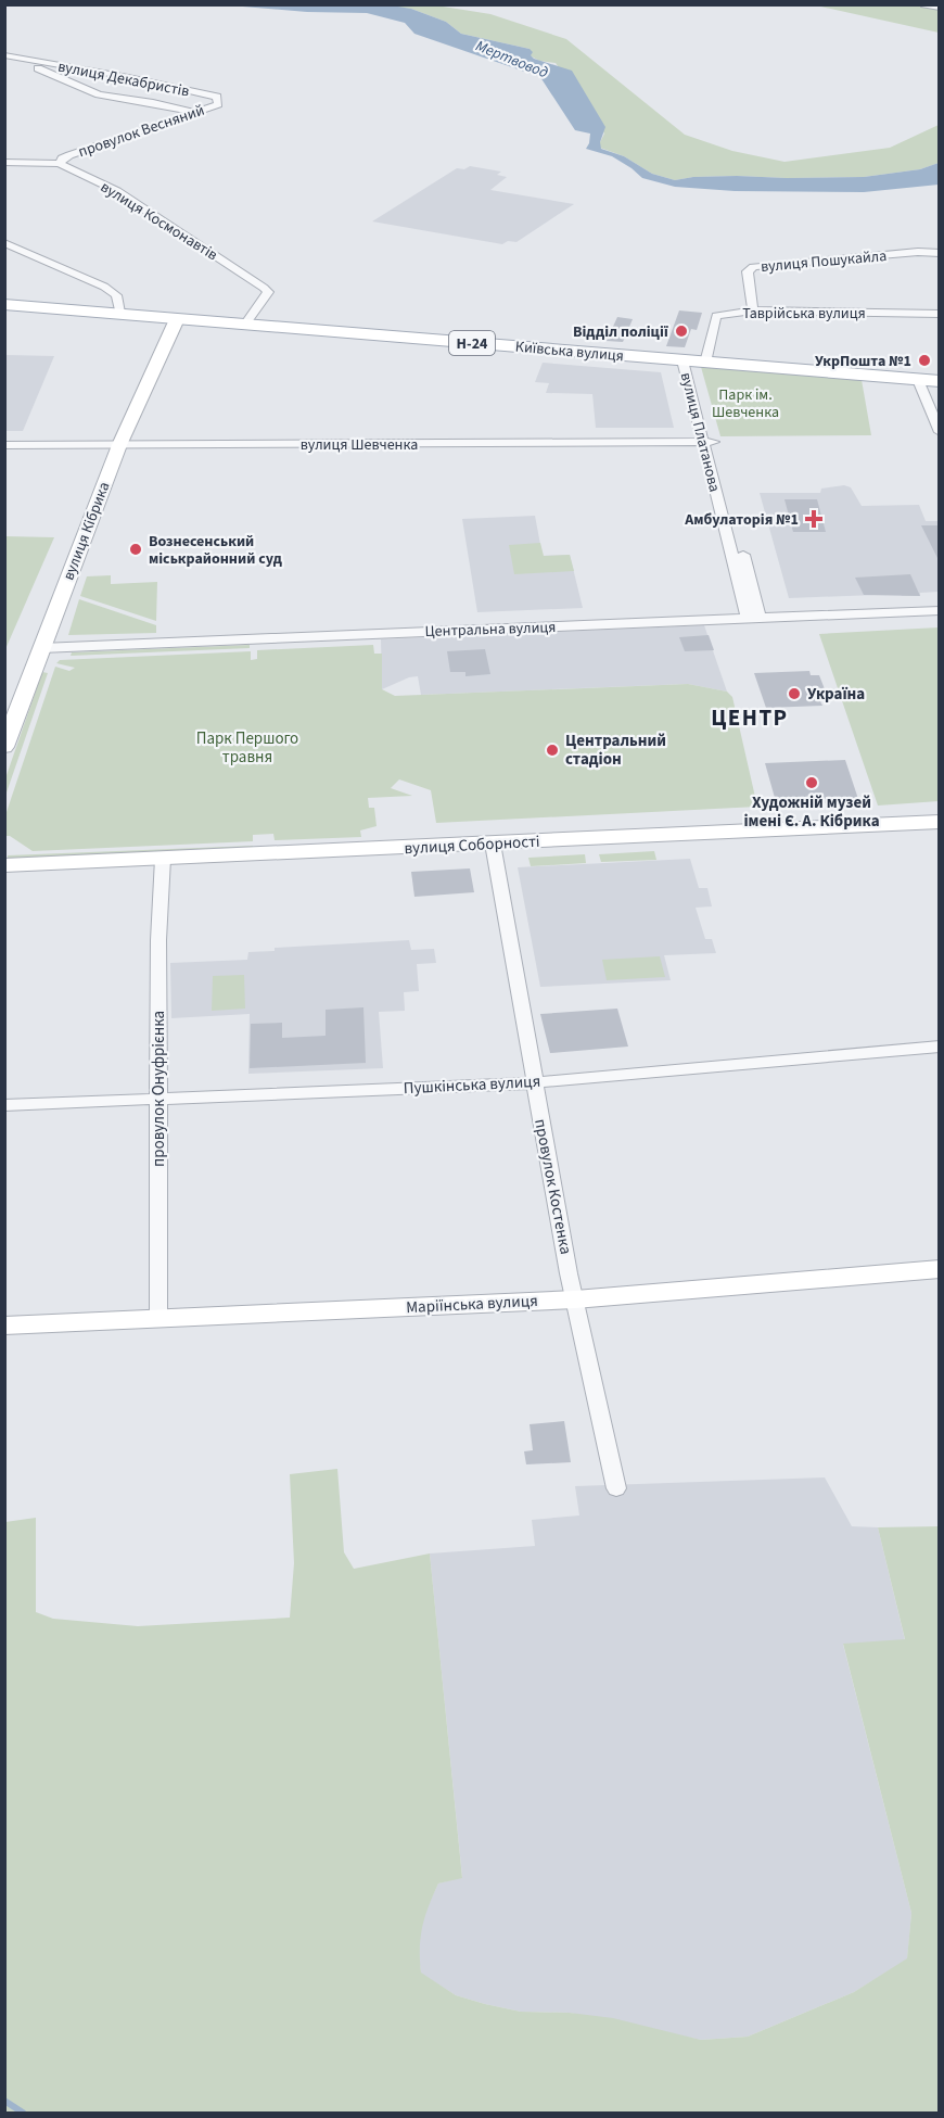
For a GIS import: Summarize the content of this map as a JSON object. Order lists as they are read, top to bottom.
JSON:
{
  "streets": {
    "main road": [
      "Н-24",
      "Київська вулиця",
      "вулиця Кібрика",
      "вулиця Соборності",
      "Маріїнська вулиця"
    ],
    "street": [
      "вулиця Декабристів",
      "провулок Весняний",
      "вулиця Космонавтів",
      "вулиця Пошукайла",
      "Таврійська вулиця",
      "вулиця Платанова",
      "вулиця Шевченка",
      "Центральна вулиця",
      "Пушкінська вулиця",
      "провулок Онуфрієнка",
      "провулок Костенка"
    ]
  },
  "crossings": [
    ["вулиця Декабристів", "провулок Весняний"],
    ["провулок Весняний", "вулиця Космонавтів"],
    ["вулиця Космонавтів", "Київська вулиця"],
    ["вулиця Пошукайла", "Таврійська вулиця"],
    ["Таврійська вулиця", "Київська вулиця"],
    ["Таврійська вулиця", "вулиця Платанова"],
    ["Київська вулиця", "вулиця Платанова"],
    ["Київська вулиця", "вулиця Кібрика"],
    ["вулиця Платанова", "вулиця Шевченка"],
    ["вулиця Платанова", "Центральна вулиця"],
    ["вулиця Шевченка", "вулиця Кібрика"],
    ["вулиця Кібрика", "Центральна вулиця"],
    ["вулиця Соборності", "провулок Онуфрієнка"],
    ["вулиця Соборності", "провулок Костенка"],
    ["Пушкінська вулиця", "провулок Онуфрієнка"],
    ["Пушкінська вулиця", "провулок Костенка"],
    ["провулок Онуфрієнка", "Маріїнська вулиця"],
    ["провулок Костенка", "Маріїнська вулиця"]
  ],
  "districts": ["ЦЕНТР"],
  "water": ["Мертвовод"],
  "parks": ["Парк ім. Шевченка", "Парк Першого травня"],
  "places": {
    "other": [
      "Відділ поліції",
      "УкрПошта №1",
      "Вознесенський міськрайонний суд",
      "Україна",
      "Центральний стадіон",
      "Художній музей імені Є. А. Кібрика"
    ],
    "health": ["Амбулаторія №1"]
  }
}
